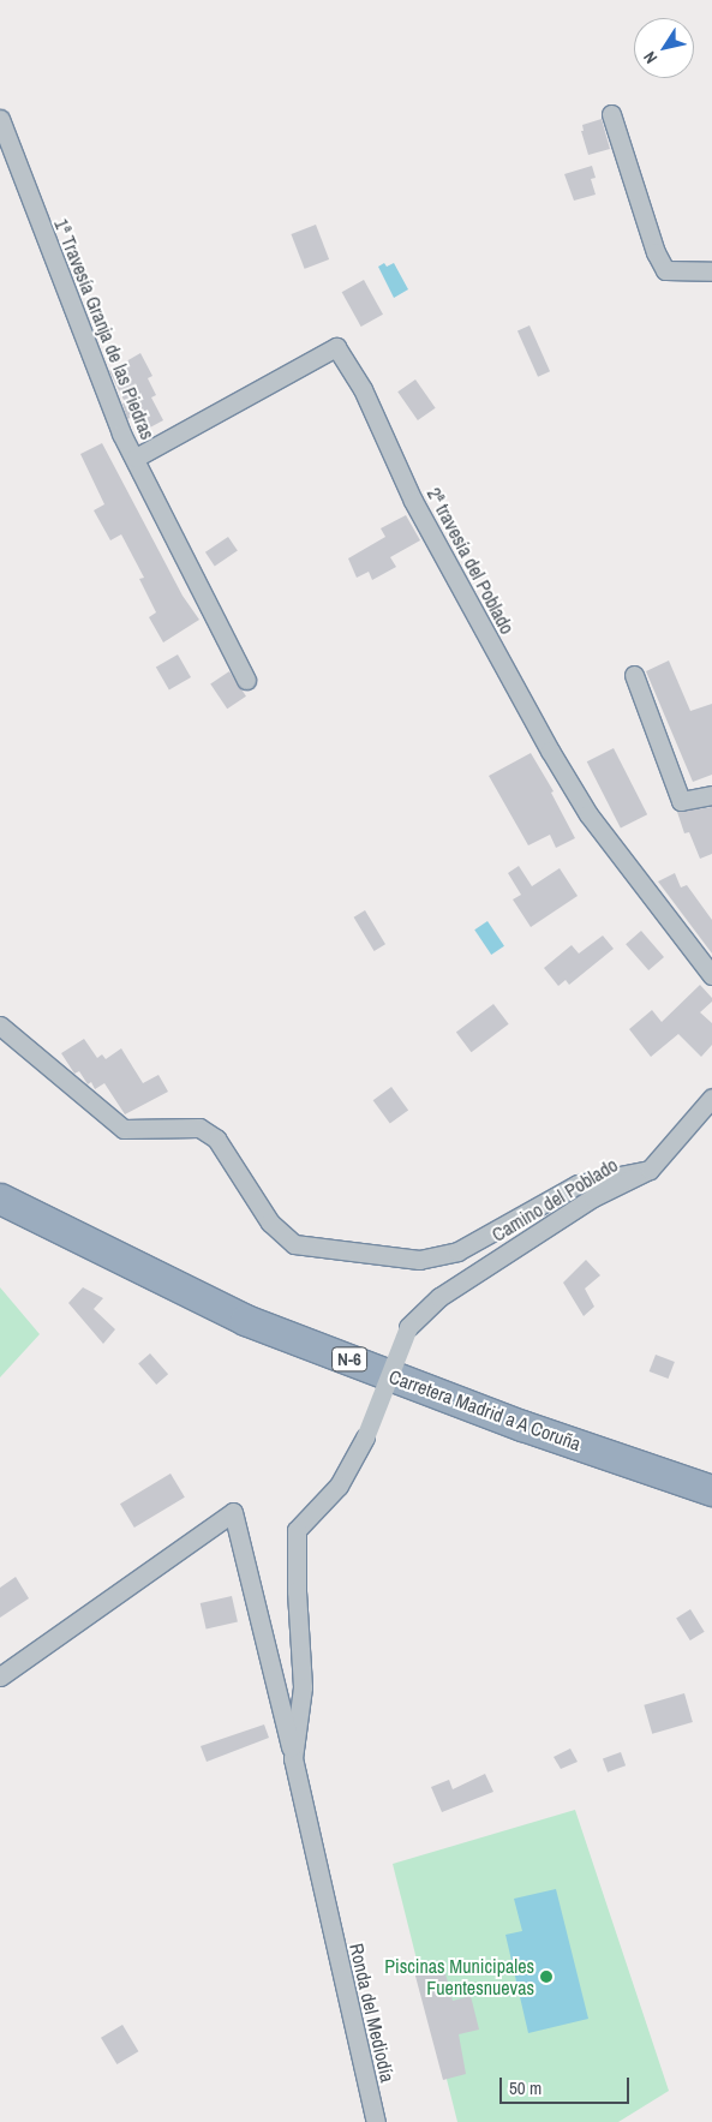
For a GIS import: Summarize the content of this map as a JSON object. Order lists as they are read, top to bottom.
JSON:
{
  "streets": {
    "highway": ["N-6", "Carretera Madrid a A Coruña"],
    "street": [
      "1ª Travesía Granja de las Piedras",
      "2ª travesía del Poblado",
      "Camino del Poblado",
      "Ronda del Mediodía"
    ]
  },
  "crossings": [
    ["1ª Travesía Granja de las Piedras", "2ª travesía del Poblado"],
    ["Camino del Poblado", "Ronda del Mediodía"]
  ],
  "places": ["Piscinas Municipales Fuentesnuevas"],
  "scale_bar": "50 m",
  "north": "bottom left"
}
